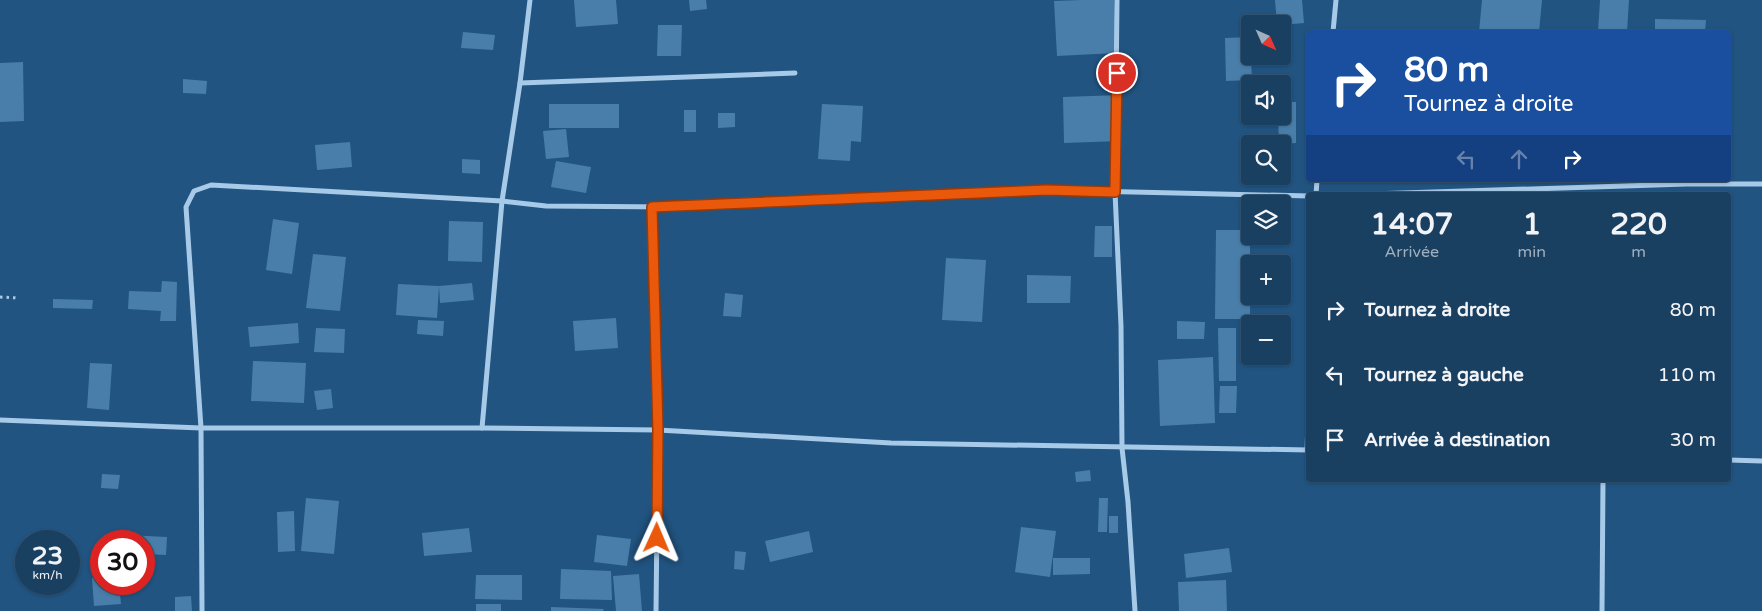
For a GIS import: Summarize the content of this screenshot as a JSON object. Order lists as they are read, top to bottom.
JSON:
{
  "north": "bottom right",
  "page": {
    "map_buttons": ["+", "−"],
    "turn": ["80 m", "Tournez à droite"],
    "eta": [
      "14:07",
      "Arrivée",
      "1",
      "min",
      "220",
      "m"
    ],
    "list": [
      {
        "name": "Tournez à droite",
        "value": "80 m"
      },
      {
        "name": "Tournez à gauche",
        "value": "110 m"
      },
      {
        "name": "Arrivée à destination",
        "value": "30 m"
      }
    ],
    "speed": "23 km/h",
    "limit": "30"
  }
}
